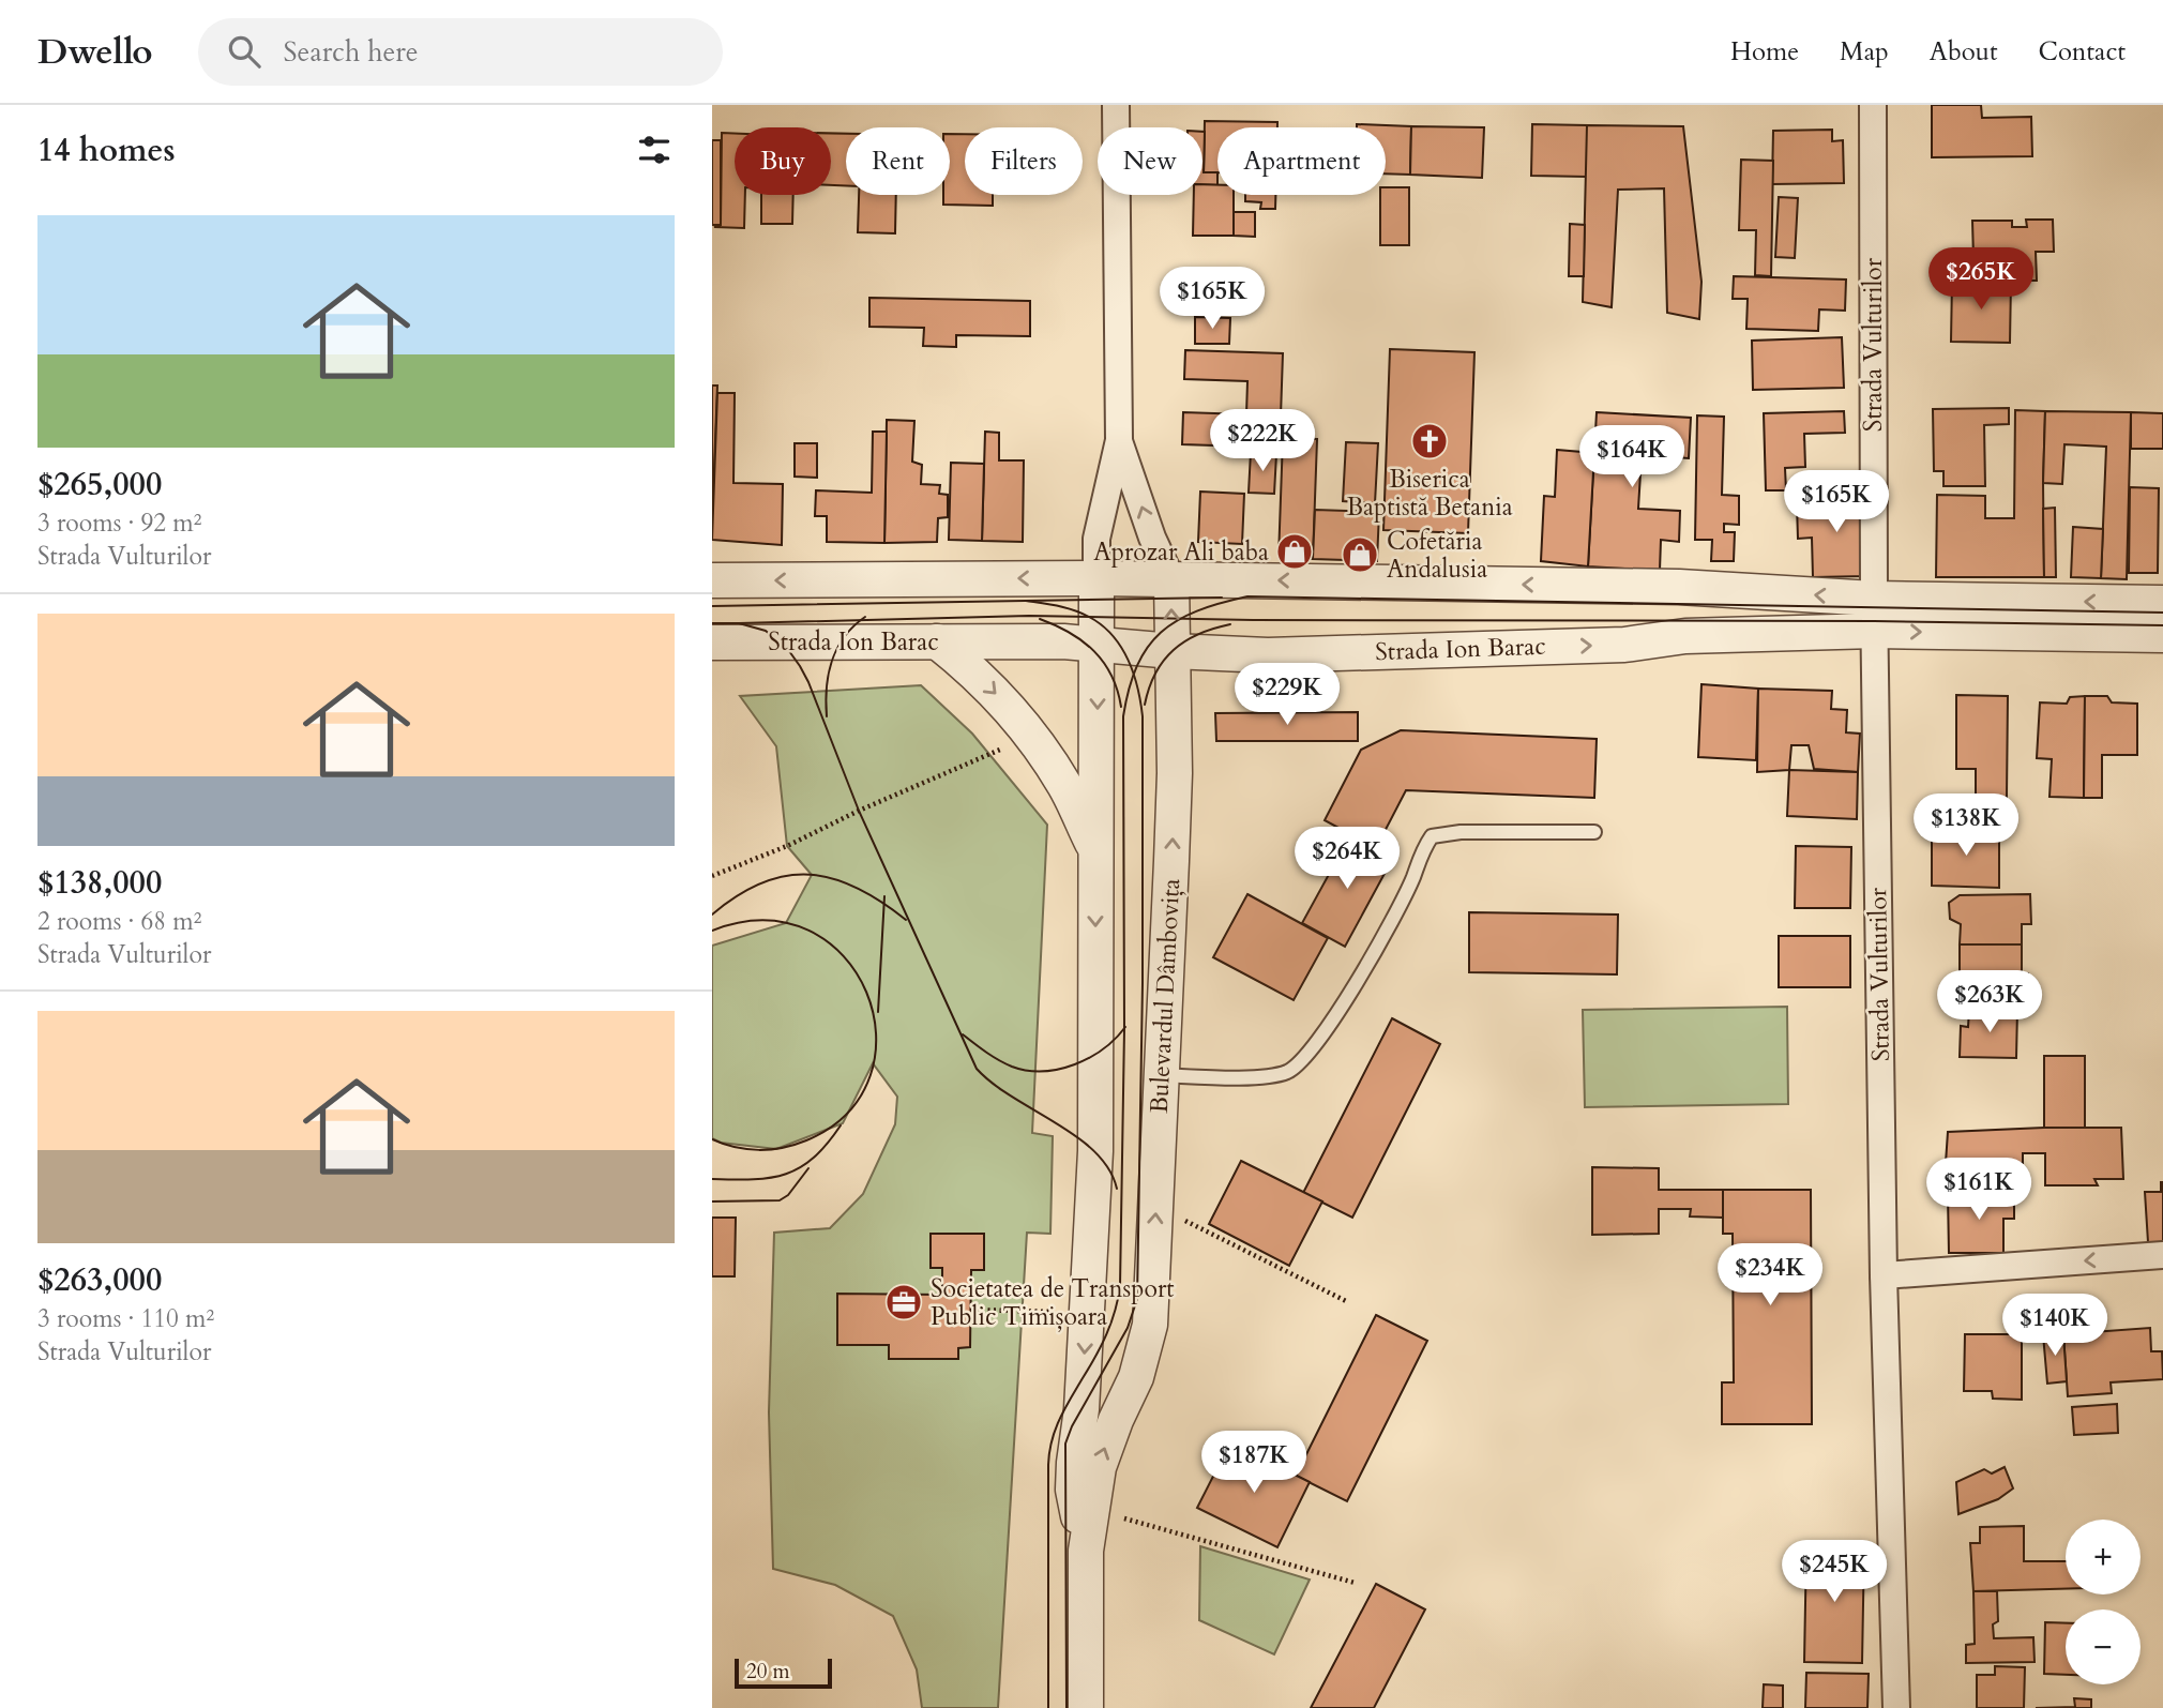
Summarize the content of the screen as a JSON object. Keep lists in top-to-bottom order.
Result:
{
  "streets": {
    "street": ["Strada Vulturilor", "Strada Ion Barac", "Bulevardul Dâmbovița"]
  },
  "crossings": [
    ["Strada Vulturilor", "Strada Ion Barac"],
    ["Strada Ion Barac", "Bulevardul Dâmbovița"]
  ],
  "places": {
    "church": ["Biserica Baptistă Betania"],
    "shop": ["Aprozar Ali baba", "Cofetăria Andalusia"],
    "office": ["Societatea de Transport Public Timișoara"]
  },
  "scale_bar": "20 m",
  "page": {
    "header": "Dwello",
    "search": "Search here",
    "nav": [
      "Home",
      "Map",
      "About",
      "Contact"
    ],
    "heading": "14 homes",
    "chip": [
      "Buy",
      "Rent",
      "Filters",
      "New",
      "Apartment"
    ],
    "list": [
      {
        "name": "$265,000",
        "note": "3 rooms · 92 m² · Strada Vulturilor"
      },
      {
        "name": "$138,000",
        "note": "2 rooms · 68 m² · Strada Vulturilor"
      },
      {
        "name": "$263,000",
        "note": "3 rooms · 110 m² · Strada Vulturilor"
      }
    ],
    "price": [
      "$265K",
      "$165K",
      "$222K",
      "$164K",
      "$165K",
      "$229K",
      "$138K",
      "$264K",
      "$263K",
      "$161K",
      "$234K",
      "$140K",
      "$187K",
      "$245K"
    ],
    "map_buttons": ["+", "−"],
    "scale": "20 m"
  }
}
